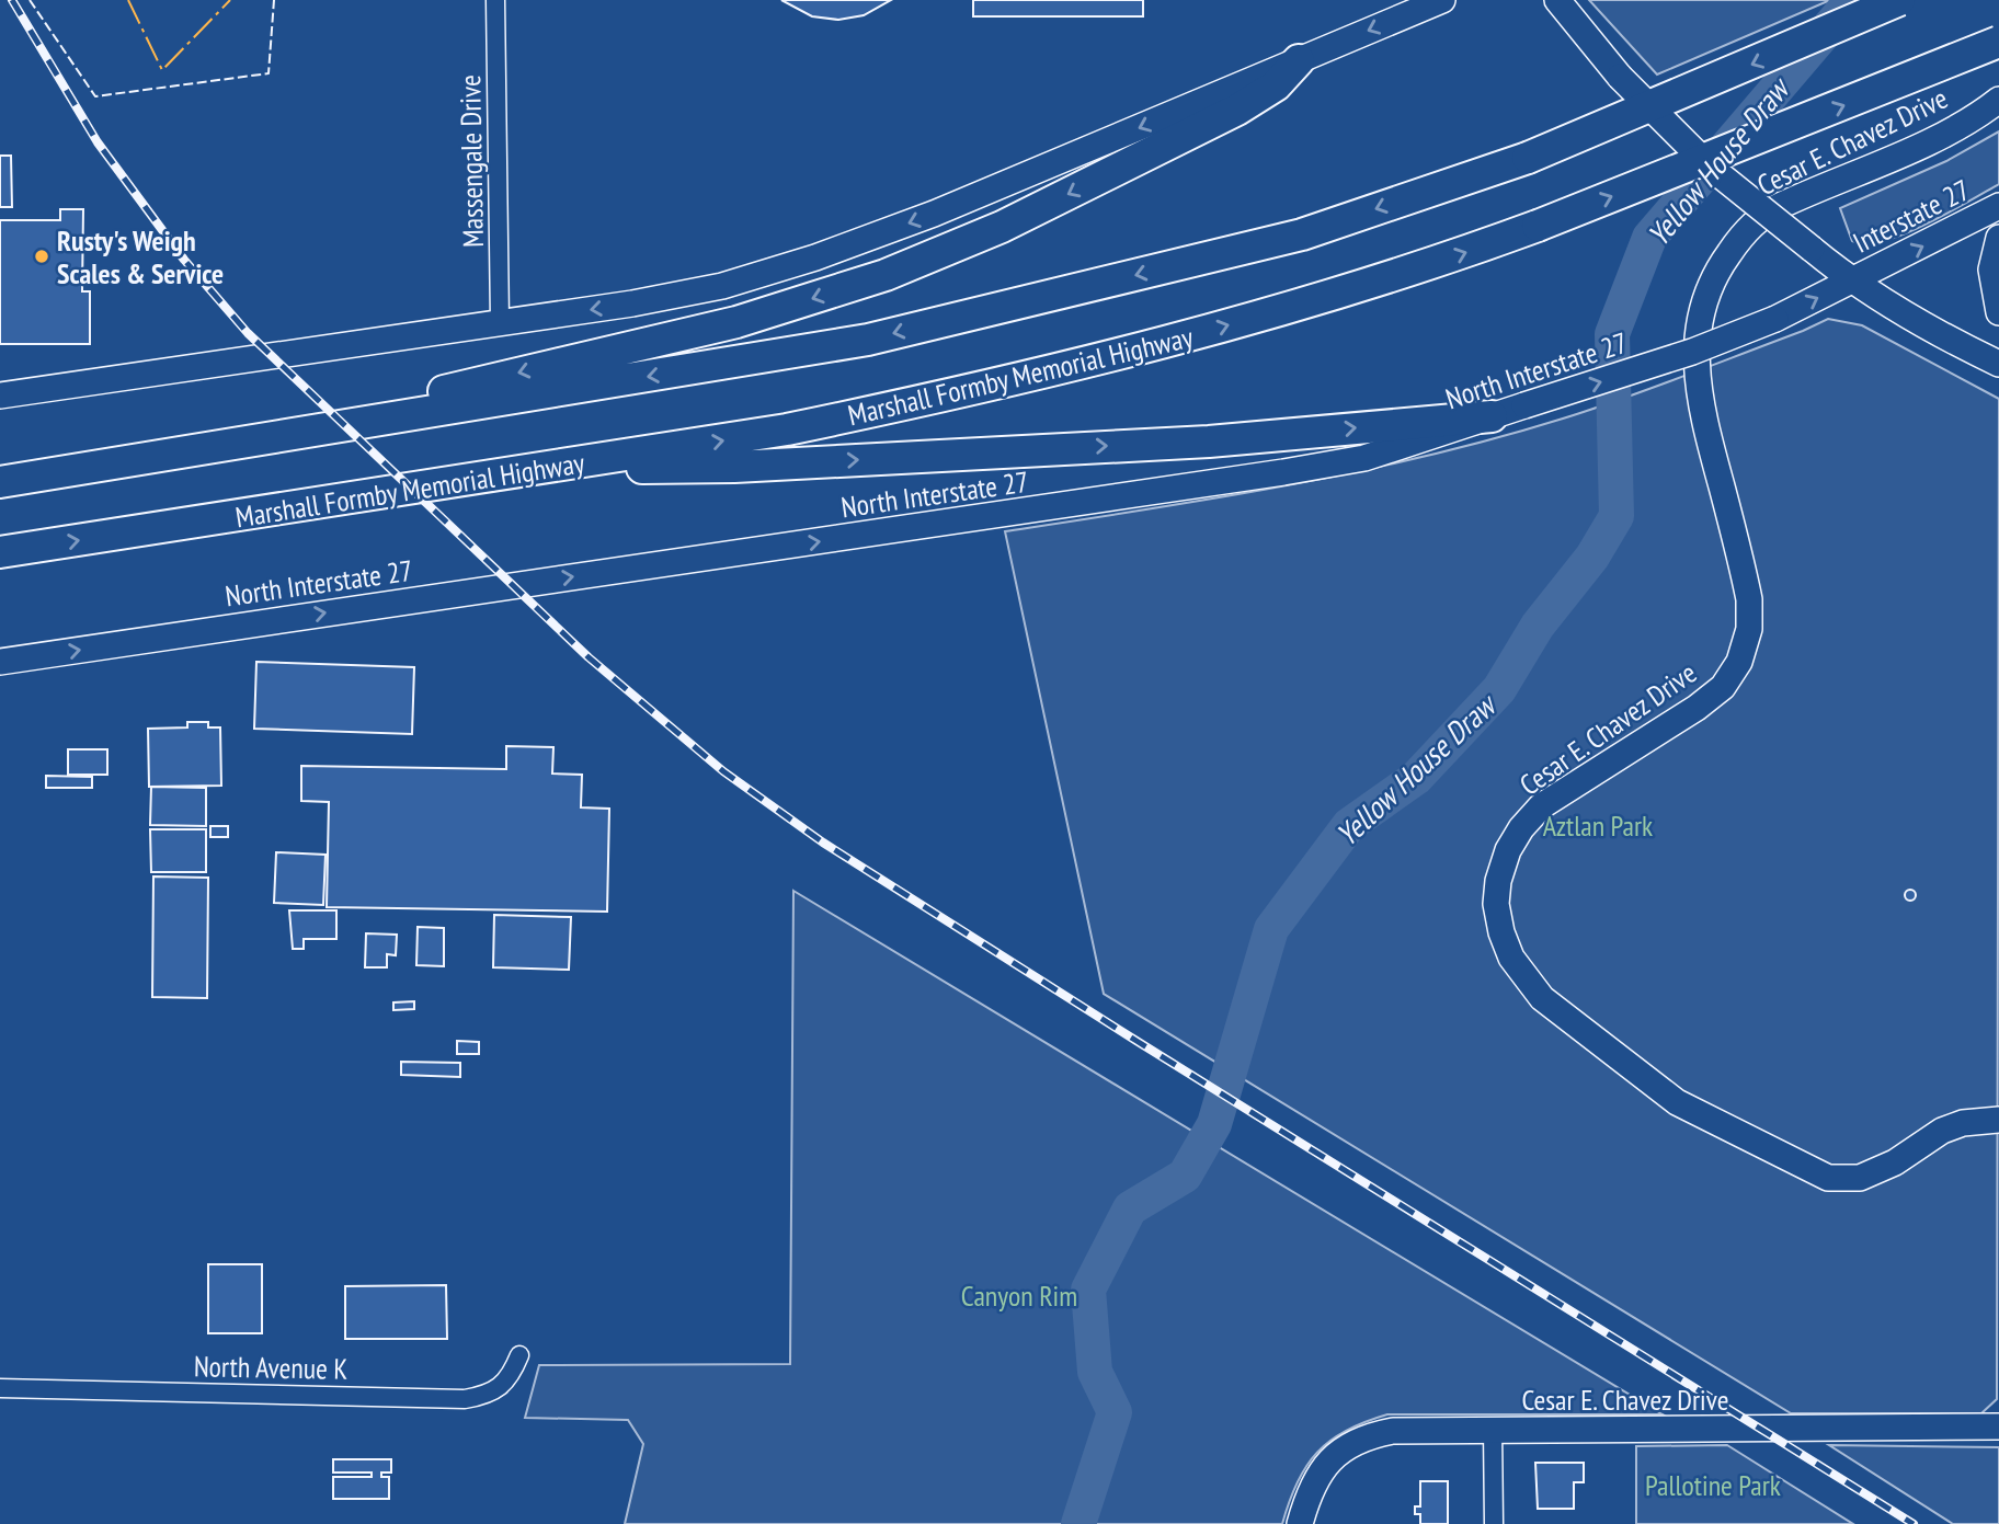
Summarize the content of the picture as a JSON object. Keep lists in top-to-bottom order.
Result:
{
  "streets": {
    "highway": ["Marshall Formby Memorial Highway"],
    "main road": ["Cesar E. Chavez Drive", "Interstate 27", "North Interstate 27"],
    "street": ["Massengale Drive", "North Avenue K"]
  },
  "crossings": [
    ["Interstate 27", "North Interstate 27"]
  ],
  "one_way": ["Interstate 27", "North Interstate 27"],
  "water": ["Yellow House Draw"],
  "parks": ["Aztlan Park", "Canyon Rim", "Pallotine Park"],
  "places": ["Rusty's Weigh Scales & Service"]
}
